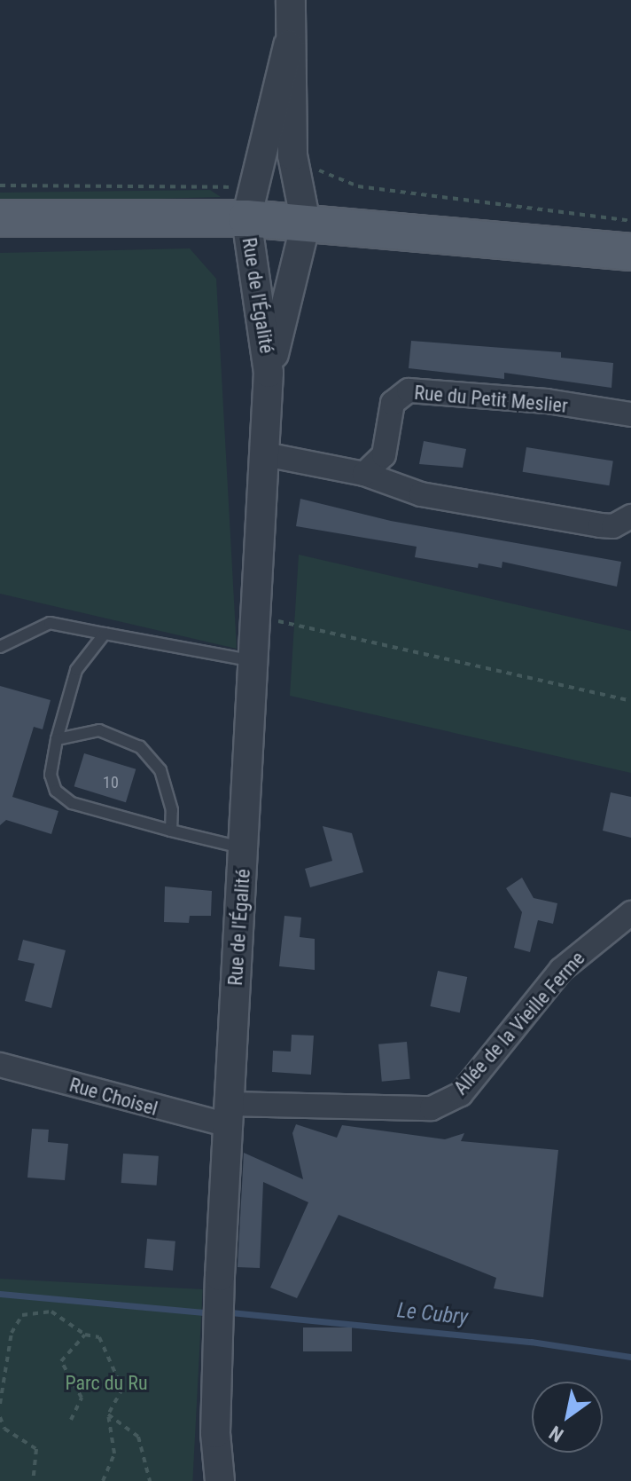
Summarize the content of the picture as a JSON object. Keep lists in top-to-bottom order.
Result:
{
  "streets": {
    "street": [
      "Rue de l'Égalité",
      "Rue du Petit Meslier",
      "Allée de la Vieille Ferme",
      "Rue Choisel"
    ]
  },
  "crossings": [
    ["Rue de l'Égalité", "Allée de la Vieille Ferme"],
    ["Rue de l'Égalité", "Rue Choisel"],
    ["Allée de la Vieille Ferme", "Rue Choisel"]
  ],
  "water": ["Le Cubry"],
  "parks": ["Parc du Ru"],
  "house_numbers": ["10"],
  "north": "bottom left"
}
